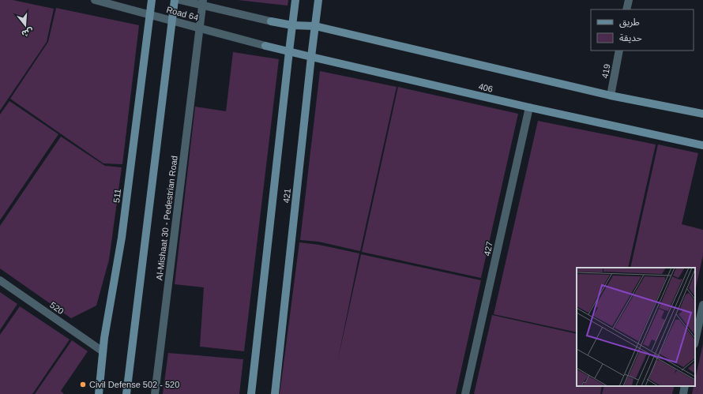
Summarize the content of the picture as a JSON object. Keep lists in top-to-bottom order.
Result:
{
  "streets": {
    "street": [
      "Road 64",
      "419",
      "406",
      "511",
      "421",
      "Al-Mishaat 30 - Pedestrian Road",
      "427",
      "520"
    ]
  },
  "crossings": [
    ["Road 64", "406"],
    ["406", "421"],
    ["406", "427"],
    ["511", "520"]
  ],
  "places": ["Civil Defense 502 - 520"],
  "legend": ["طريق", "حديقة"],
  "north": "bottom"
}
